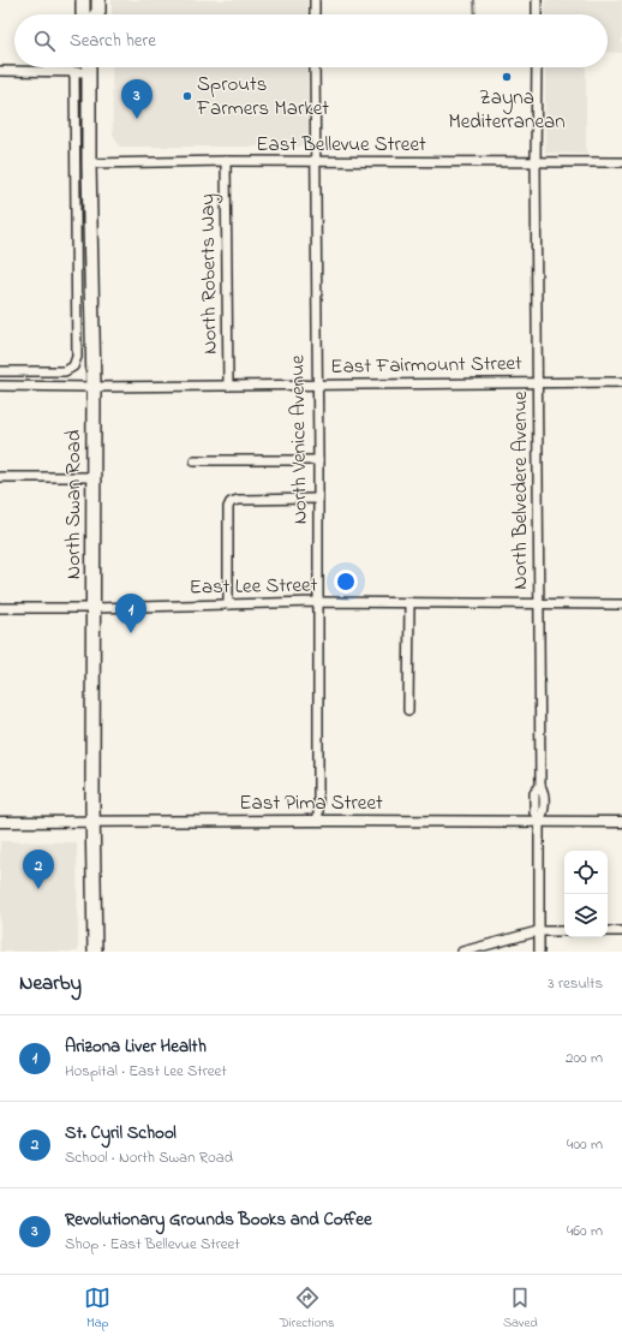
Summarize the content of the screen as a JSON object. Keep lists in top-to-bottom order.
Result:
{
  "streets": {
    "main road": ["North Swan Road"],
    "street": [
      "East Bellevue Street",
      "North Roberts Way",
      "East Fairmount Street",
      "North Venice Avenue",
      "North Belvedere Avenue",
      "East Lee Street",
      "East Pima Street"
    ]
  },
  "crossings": [
    ["East Bellevue Street", "North Roberts Way"],
    ["East Bellevue Street", "North Venice Avenue"],
    ["East Bellevue Street", "North Belvedere Avenue"],
    ["East Bellevue Street", "North Swan Road"],
    ["North Roberts Way", "East Fairmount Street"],
    ["East Fairmount Street", "North Venice Avenue"],
    ["East Fairmount Street", "North Belvedere Avenue"],
    ["East Fairmount Street", "North Swan Road"],
    ["North Venice Avenue", "East Lee Street"],
    ["North Venice Avenue", "East Pima Street"],
    ["North Belvedere Avenue", "East Lee Street"],
    ["North Belvedere Avenue", "East Pima Street"],
    ["North Swan Road", "East Lee Street"],
    ["North Swan Road", "East Pima Street"]
  ],
  "places": ["Zayna Mediterranean", "Sprouts Farmers Market"],
  "page": {
    "search": "Search here",
    "pins": ["3", "1", "2"],
    "heading": ["Nearby", "3 results"],
    "list": [
      {
        "mark": "1",
        "name": "Arizona Liver Health",
        "note": "Hospital · East Lee Street",
        "value": "200 m"
      },
      {
        "mark": "2",
        "name": "St. Cyril School",
        "note": "School · North Swan Road",
        "value": "400 m"
      },
      {
        "mark": "3",
        "name": "Revolutionary Grounds Books and Coffee",
        "note": "Shop · East Bellevue Street",
        "value": "460 m"
      }
    ],
    "nav": ["Map", "Directions", "Saved"]
  }
}
